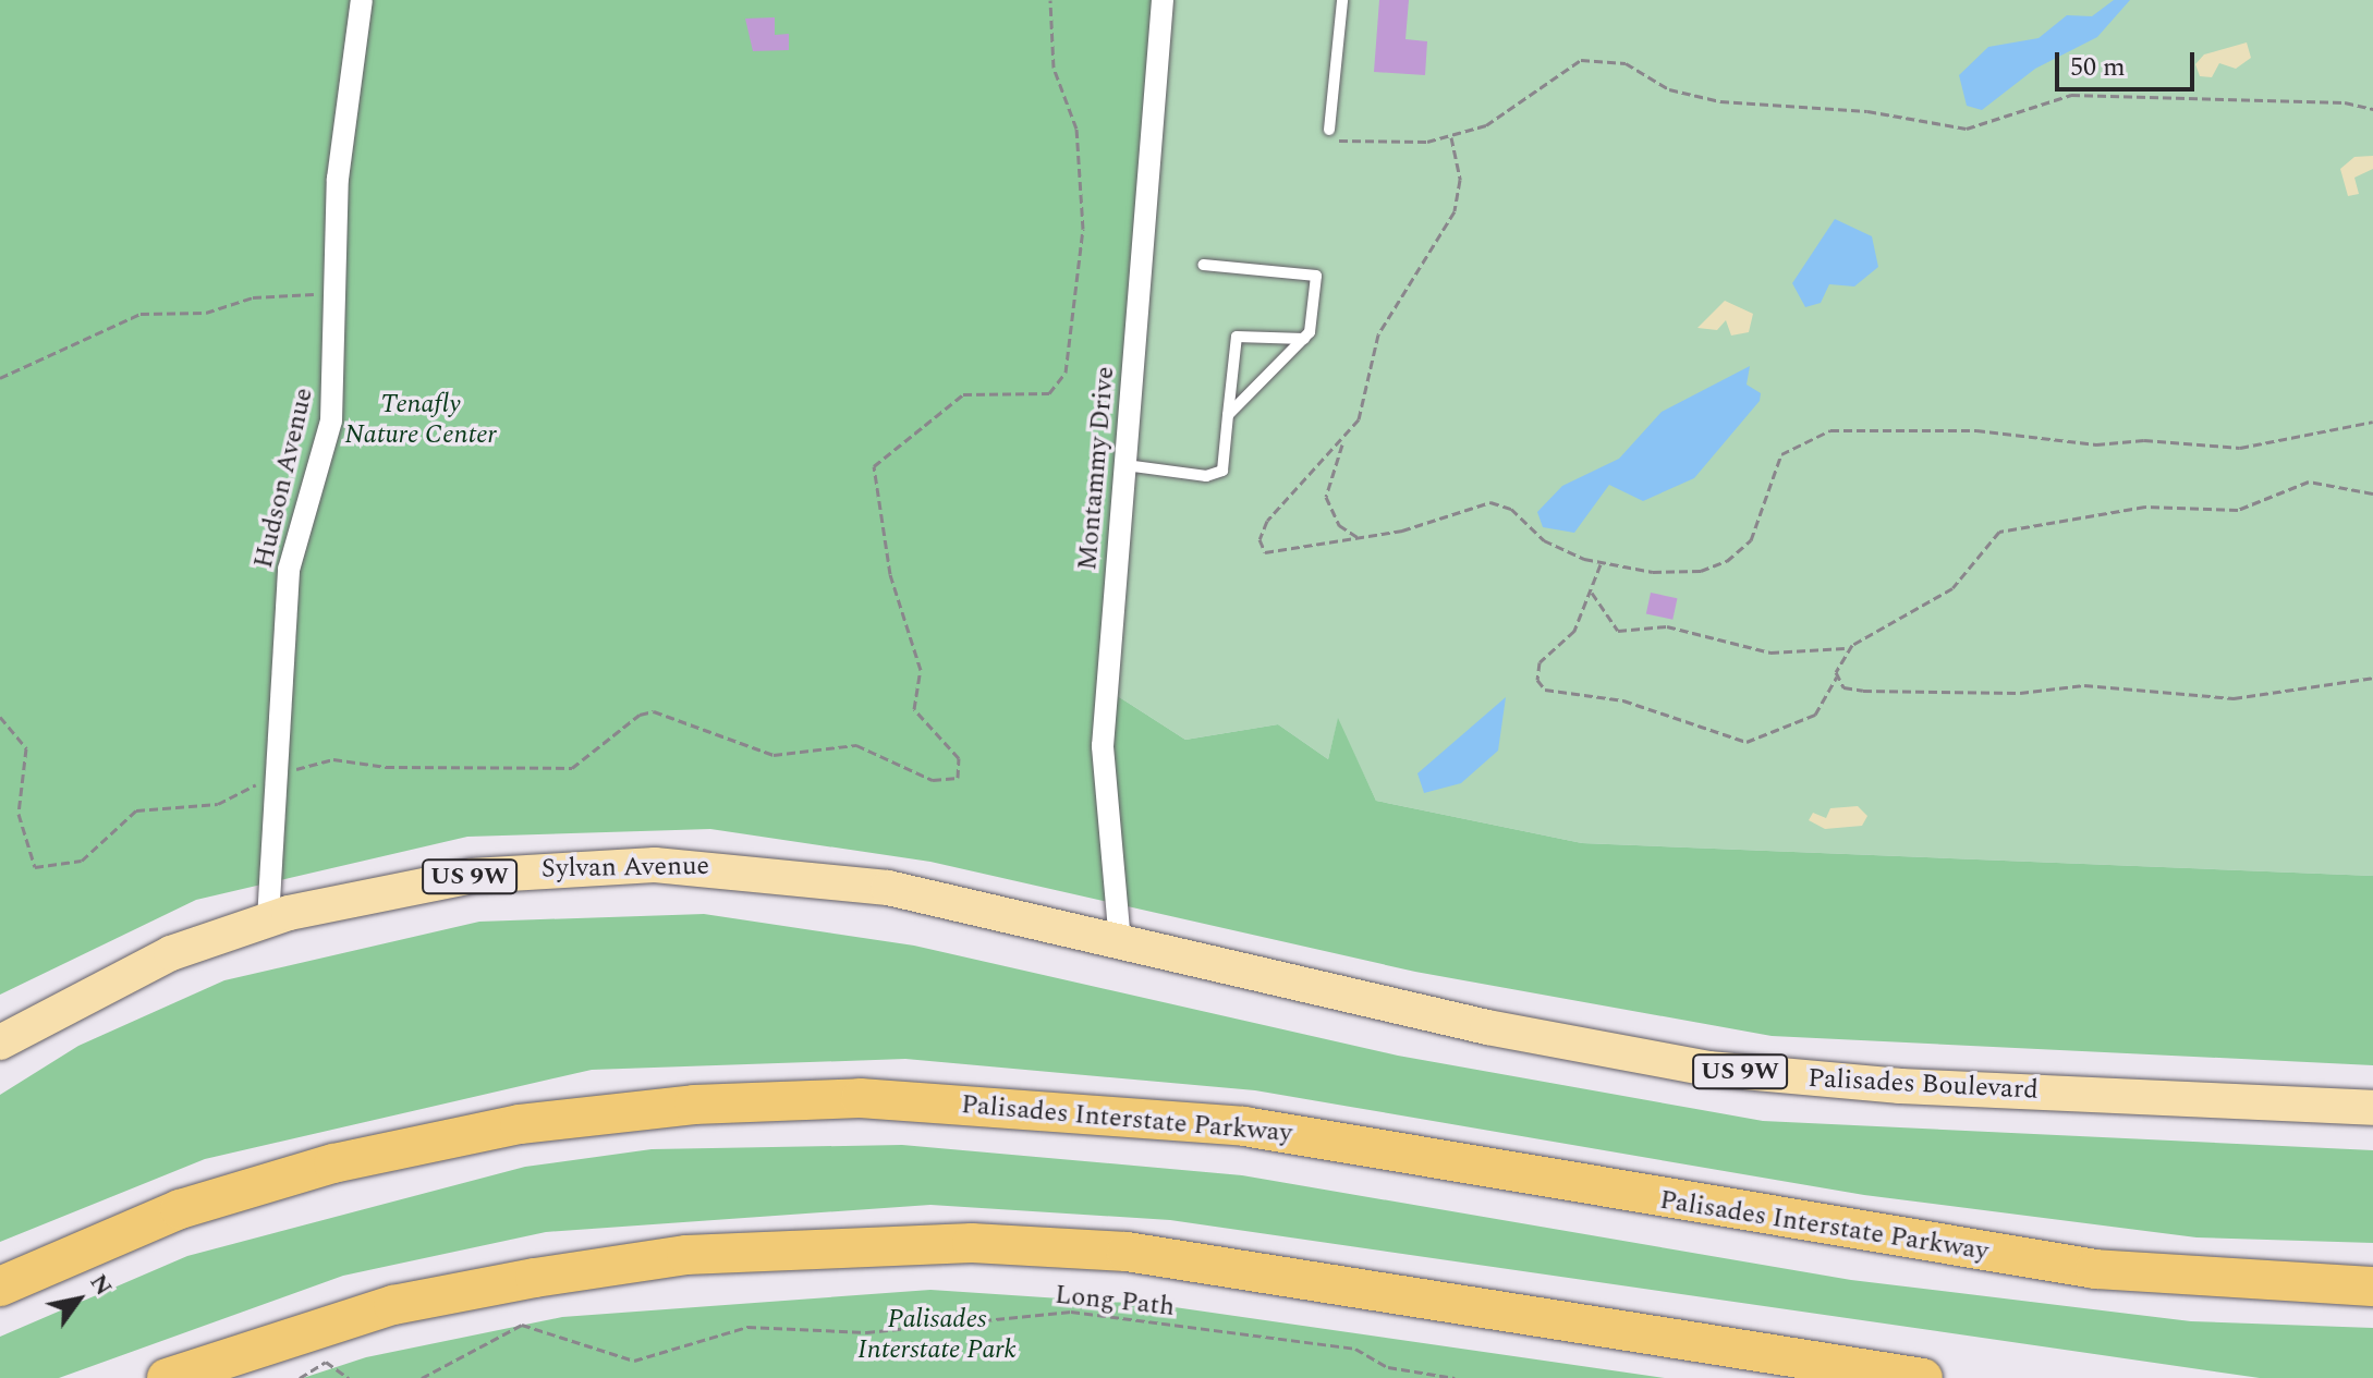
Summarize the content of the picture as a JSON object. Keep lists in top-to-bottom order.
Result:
{
  "streets": {
    "highway": ["Palisades Interstate Parkway"],
    "main road": ["Sylvan Avenue", "US 9W", "Palisades Boulevard"],
    "street": ["Montammy Drive", "Hudson Avenue"],
    "path": ["Long Path"]
  },
  "crossings": [
    ["Montammy Drive", "Sylvan Avenue"],
    ["Montammy Drive", "Palisades Boulevard"],
    ["Hudson Avenue", "Sylvan Avenue"],
    ["Sylvan Avenue", "Palisades Boulevard"]
  ],
  "parks": ["Tenafly Nature Center", "Palisades Interstate Park"],
  "scale_bar": "50 m",
  "north": "top right"
}
